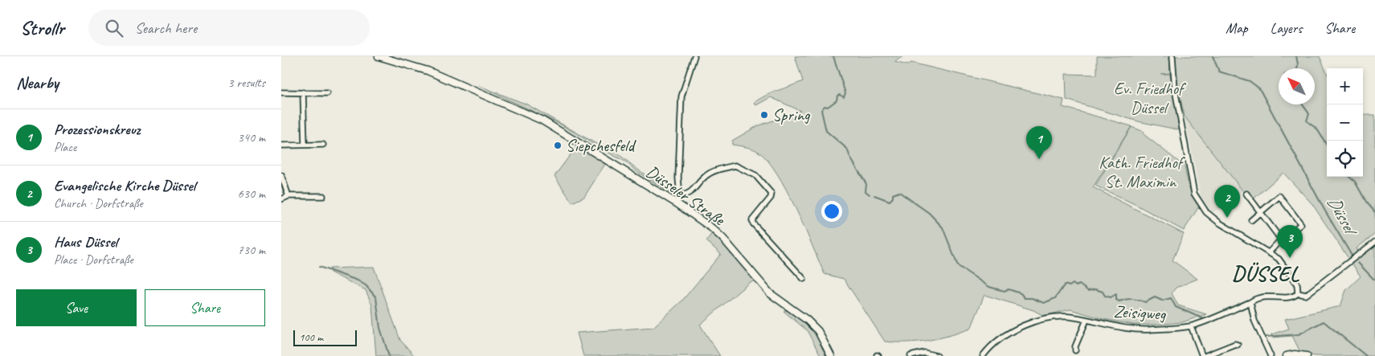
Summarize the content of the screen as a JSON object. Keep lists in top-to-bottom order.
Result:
{
  "streets": {
    "main road": ["Düsseler Straße"],
    "street": ["Zeisigweg"]
  },
  "districts": ["DÜSSEL"],
  "water": ["Düssel"],
  "parks": ["Ev. Friedhof Düssel", "Kath. Friedhof St. Maximin"],
  "places": ["Spring", "Siepchesfeld"],
  "scale_bar": "100 m",
  "north": "top left",
  "page": {
    "header": "Strollr",
    "search": "Search here",
    "nav": ["Map", "Layers", "Share"],
    "heading": ["Nearby", "3 results"],
    "map_buttons": ["+", "−"],
    "list": [
      {
        "mark": "1",
        "name": "Prozessionskreuz",
        "note": "Place",
        "value": "340 m"
      },
      {
        "mark": "2",
        "name": "Evangelische Kirche Düssel",
        "note": "Church · Dorfstraße",
        "value": "630 m"
      },
      {
        "mark": "3",
        "name": "Haus Düssel",
        "note": "Place · Dorfstraße",
        "value": "730 m"
      }
    ],
    "pins": ["1", "2", "3"],
    "buttons": ["Save", "Share"],
    "scale": "100 m"
  }
}
